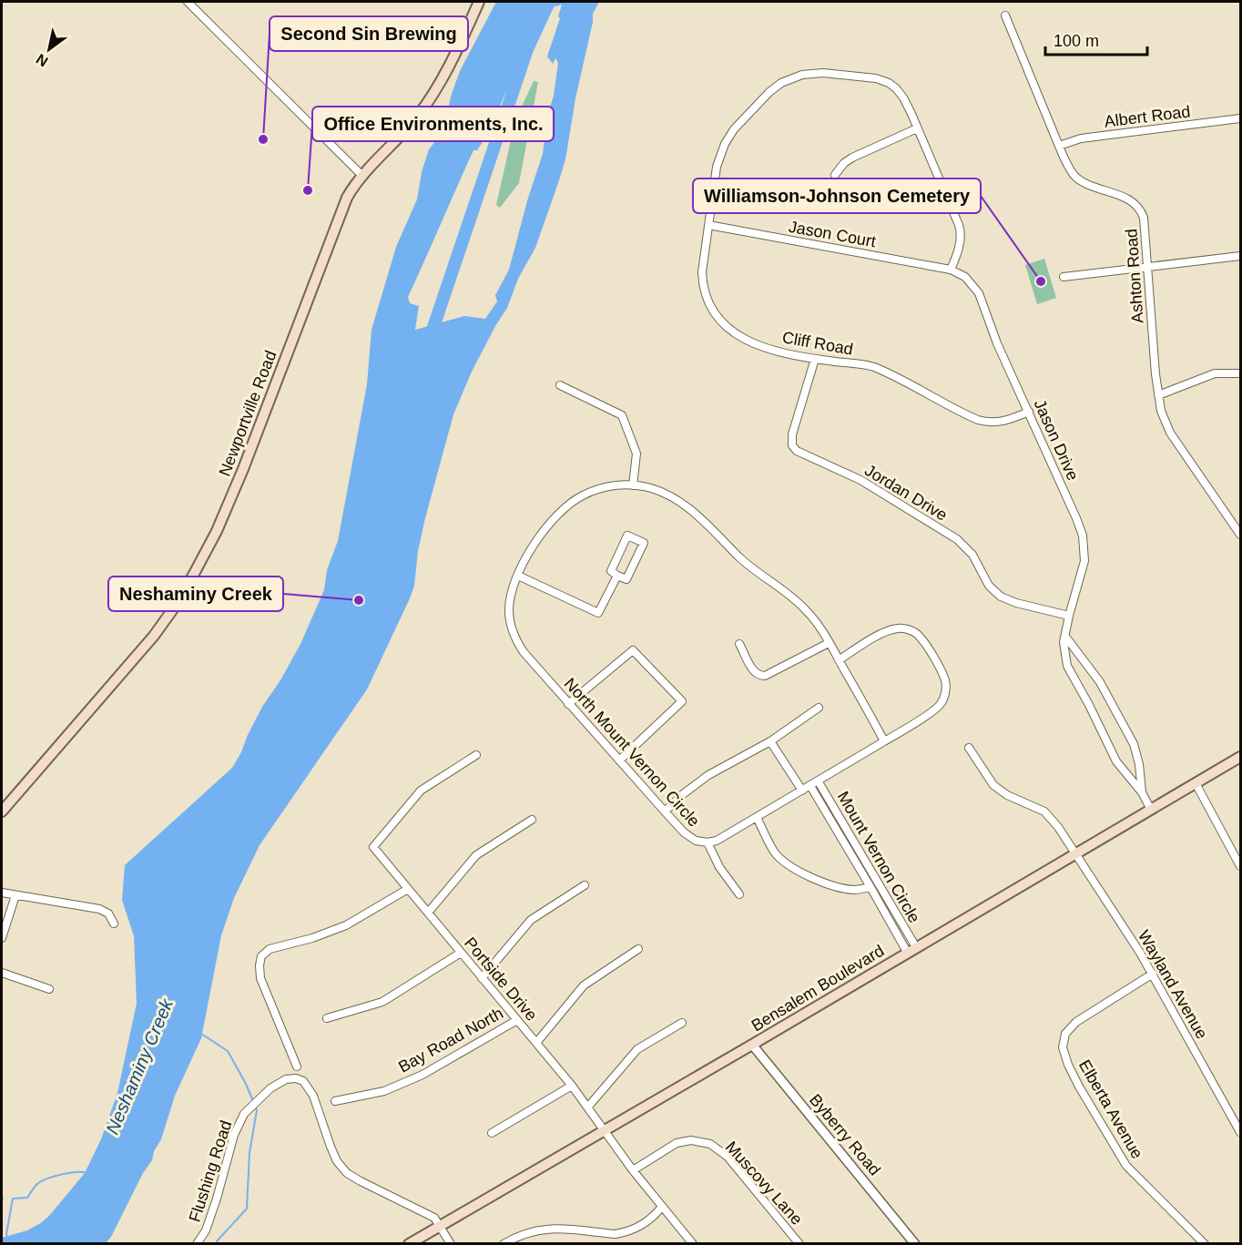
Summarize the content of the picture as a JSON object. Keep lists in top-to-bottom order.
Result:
{
  "streets": {
    "main road": ["Newportville Road", "Bensalem Boulevard"],
    "street": [
      "Albert Road",
      "Jason Court",
      "Ashton Road",
      "Cliff Road",
      "Jason Drive",
      "Jordan Drive",
      "North Mount Vernon Circle",
      "Mount Vernon Circle",
      "Portside Drive",
      "Wayland Avenue",
      "Bay Road North",
      "Elberta Avenue",
      "Byberry Road",
      "Flushing Road",
      "Muscovy Lane"
    ]
  },
  "crossings": [
    ["Albert Road", "Ashton Road"],
    ["Jason Court", "Cliff Road"],
    ["Jason Court", "Jason Drive"],
    ["Cliff Road", "Jason Drive"],
    ["Cliff Road", "Jordan Drive"],
    ["Jason Drive", "Jordan Drive"],
    ["Jason Drive", "Bensalem Boulevard"],
    ["North Mount Vernon Circle", "Mount Vernon Circle"],
    ["Mount Vernon Circle", "Bensalem Boulevard"],
    ["Portside Drive", "Bensalem Boulevard"],
    ["Portside Drive", "Bay Road North"],
    ["Wayland Avenue", "Bensalem Boulevard"],
    ["Wayland Avenue", "Elberta Avenue"],
    ["Bensalem Boulevard", "Byberry Road"],
    ["Bensalem Boulevard", "Flushing Road"]
  ],
  "water": ["Neshaminy Creek"],
  "places": [
    "Second Sin Brewing",
    "Office Environments, Inc.",
    "Williamson-Johnson Cemetery",
    "Neshaminy Creek"
  ],
  "scale_bar": "100 m",
  "north": "bottom left"
}
